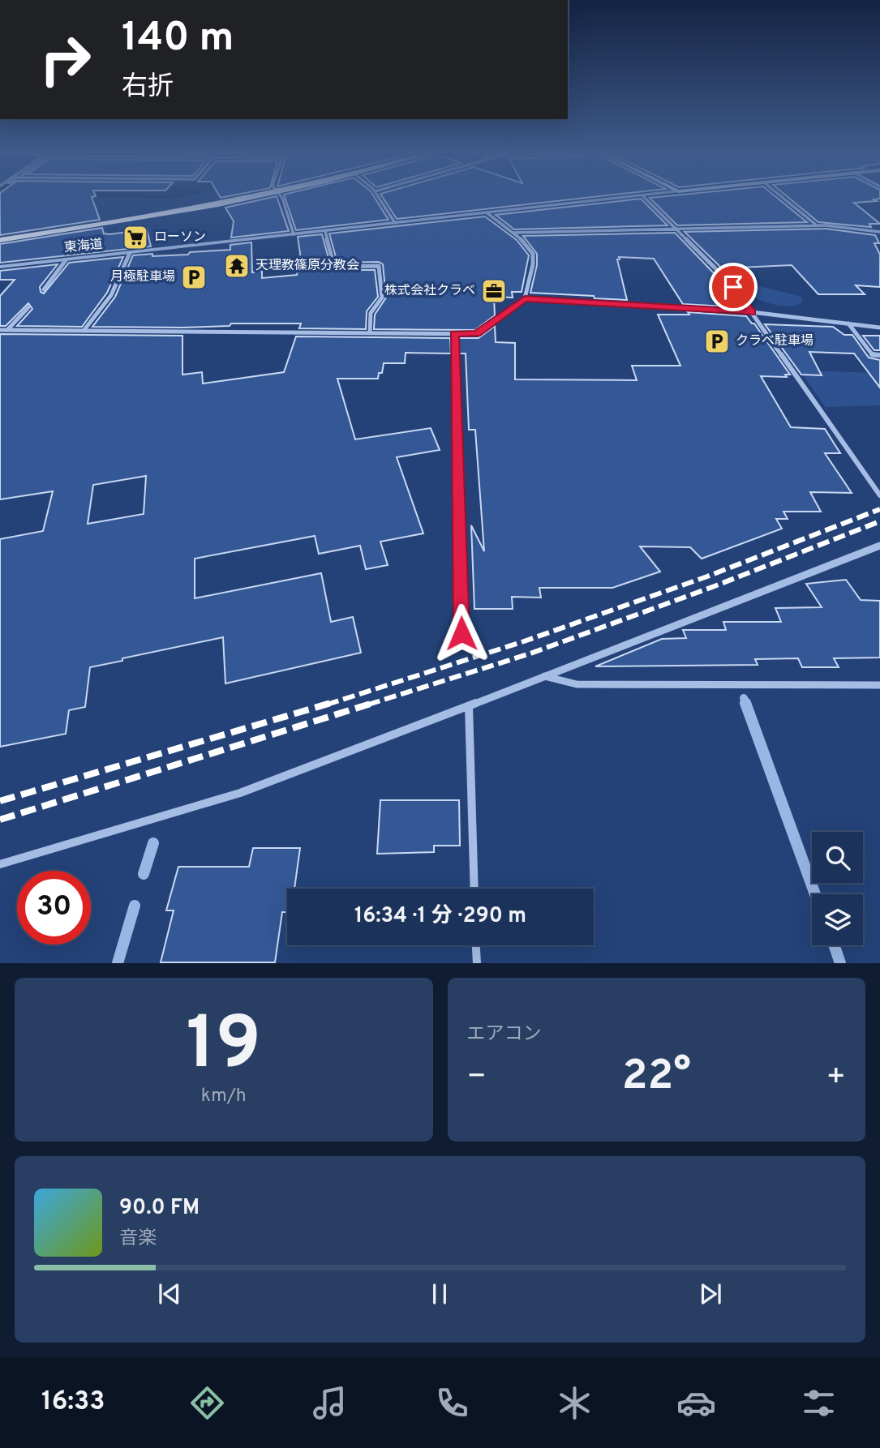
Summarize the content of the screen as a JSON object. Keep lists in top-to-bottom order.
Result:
{
  "streets": {
    "street": ["東海道"]
  },
  "places": {
    "supermarket": ["ローソン"],
    "temple": ["天理教篠原分教会"],
    "parking": ["月極駐車場", "クラベ駐車場"],
    "office": ["株式会社クラベ"]
  },
  "page": {
    "turn": ["140 m", "右折"],
    "limit": "30",
    "trip": "16:34 · 1 分 · 290 m",
    "tile": [
      ["19", "km/h"],
      "エアコン"
    ],
    "heat": ["−", "22°", "+"],
    "song": ["90.0 FM", "音楽"],
    "tabs": "16:33"
  }
}
